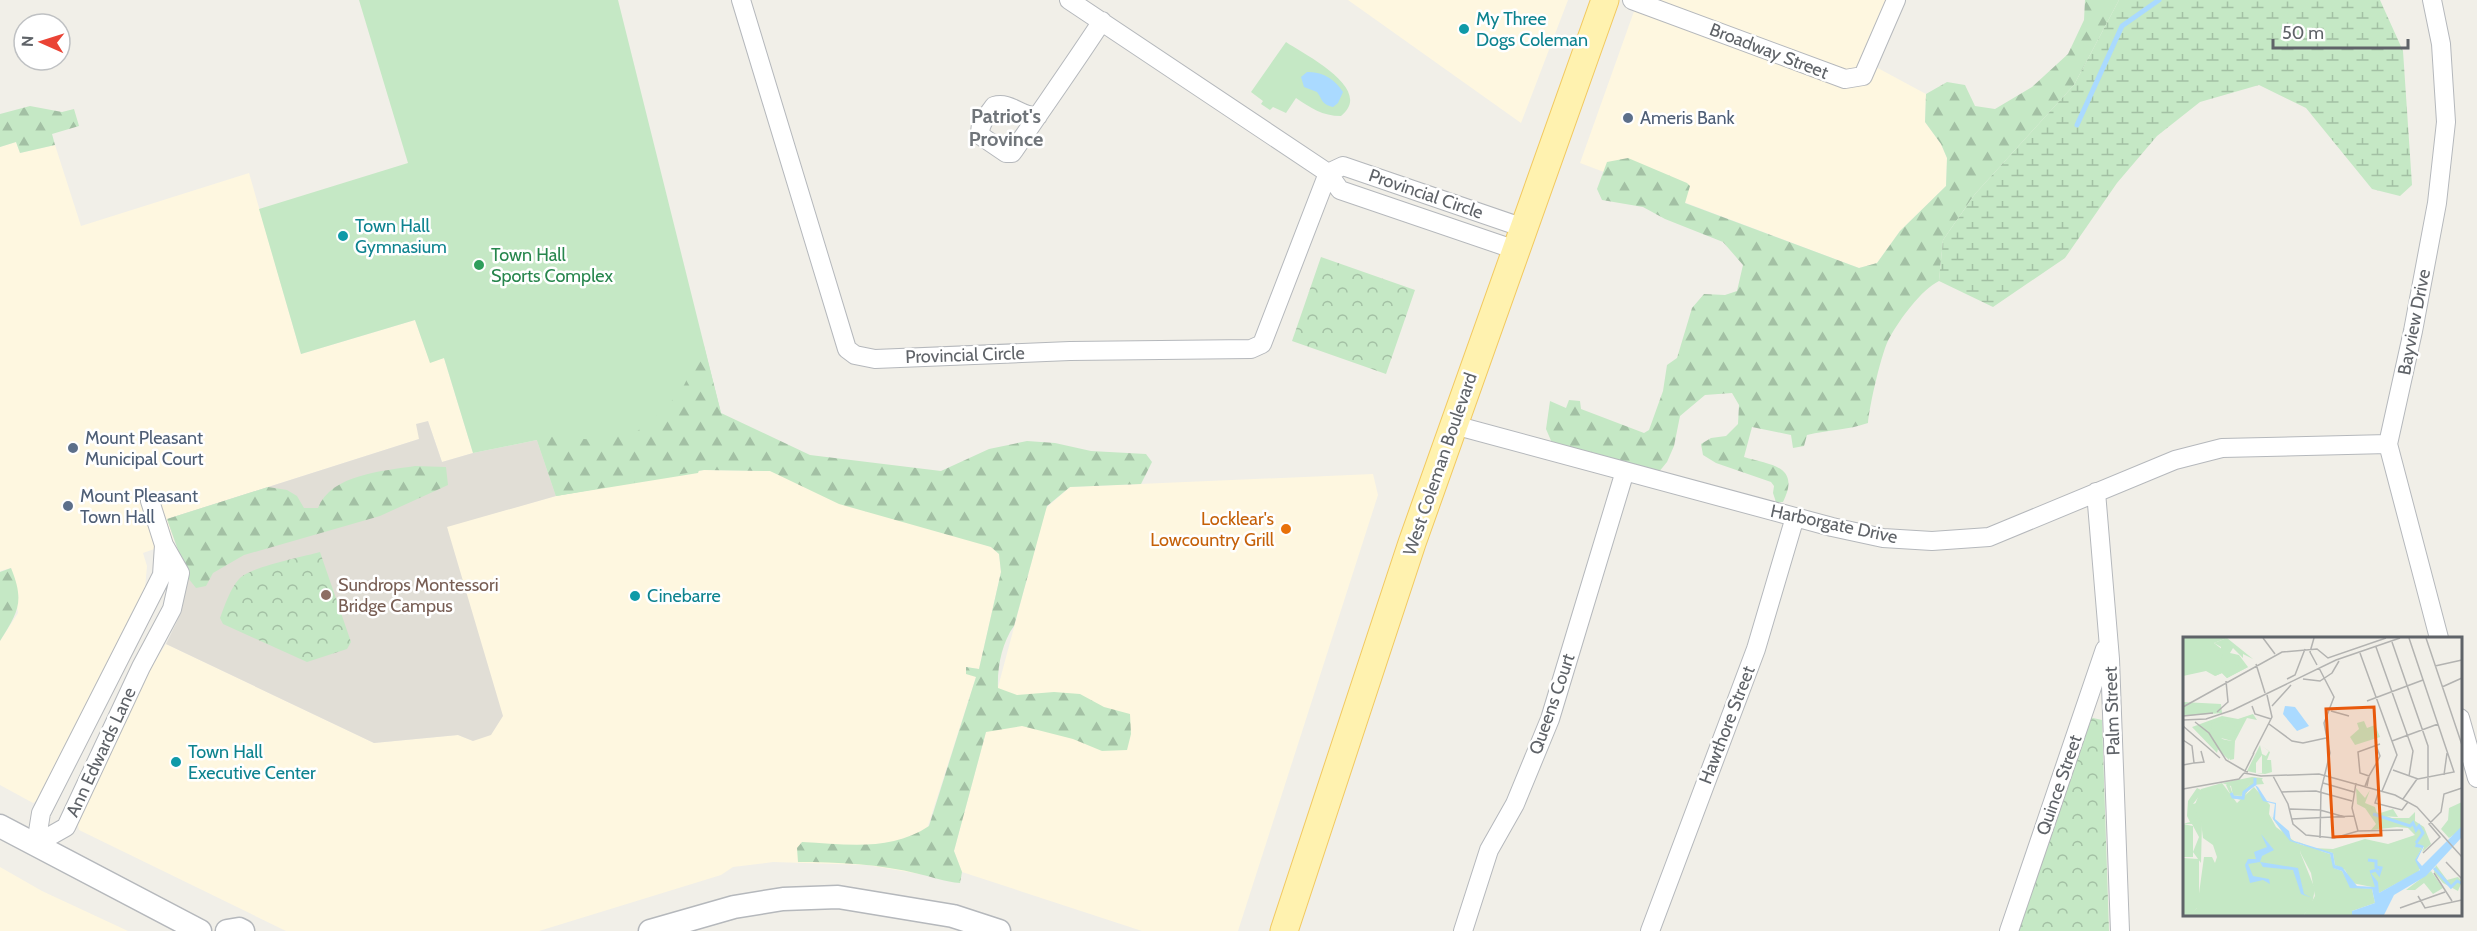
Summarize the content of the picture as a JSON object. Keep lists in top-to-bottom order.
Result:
{
  "streets": {
    "main road": ["West Coleman Boulevard"],
    "street": [
      "Broadway Street",
      "Provincial Circle",
      "Bayview Drive",
      "Harborgate Drive",
      "Queens Court",
      "Palm Street",
      "Hawthore Street",
      "Ann Edwards Lane",
      "Quince Street"
    ]
  },
  "crossings": [
    ["Provincial Circle", "West Coleman Boulevard"],
    ["Bayview Drive", "Harborgate Drive"],
    ["West Coleman Boulevard", "Harborgate Drive"],
    ["Harborgate Drive", "Queens Court"],
    ["Harborgate Drive", "Palm Street"],
    ["Harborgate Drive", "Hawthore Street"],
    ["Palm Street", "Quince Street"]
  ],
  "districts": ["Patriot's Province"],
  "places": [
    "My Three Dogs Coleman",
    "Ameris Bank",
    "Town Hall Gymnasium",
    "Town Hall Sports Complex",
    "Mount Pleasant Municipal Court",
    "Mount Pleasant Town Hall",
    "Locklear's Lowcountry Grill",
    "Sundrops Montessori Bridge Campus",
    "Cinebarre",
    "Town Hall Executive Center"
  ],
  "scale_bar": "50 m",
  "north": "left"
}
